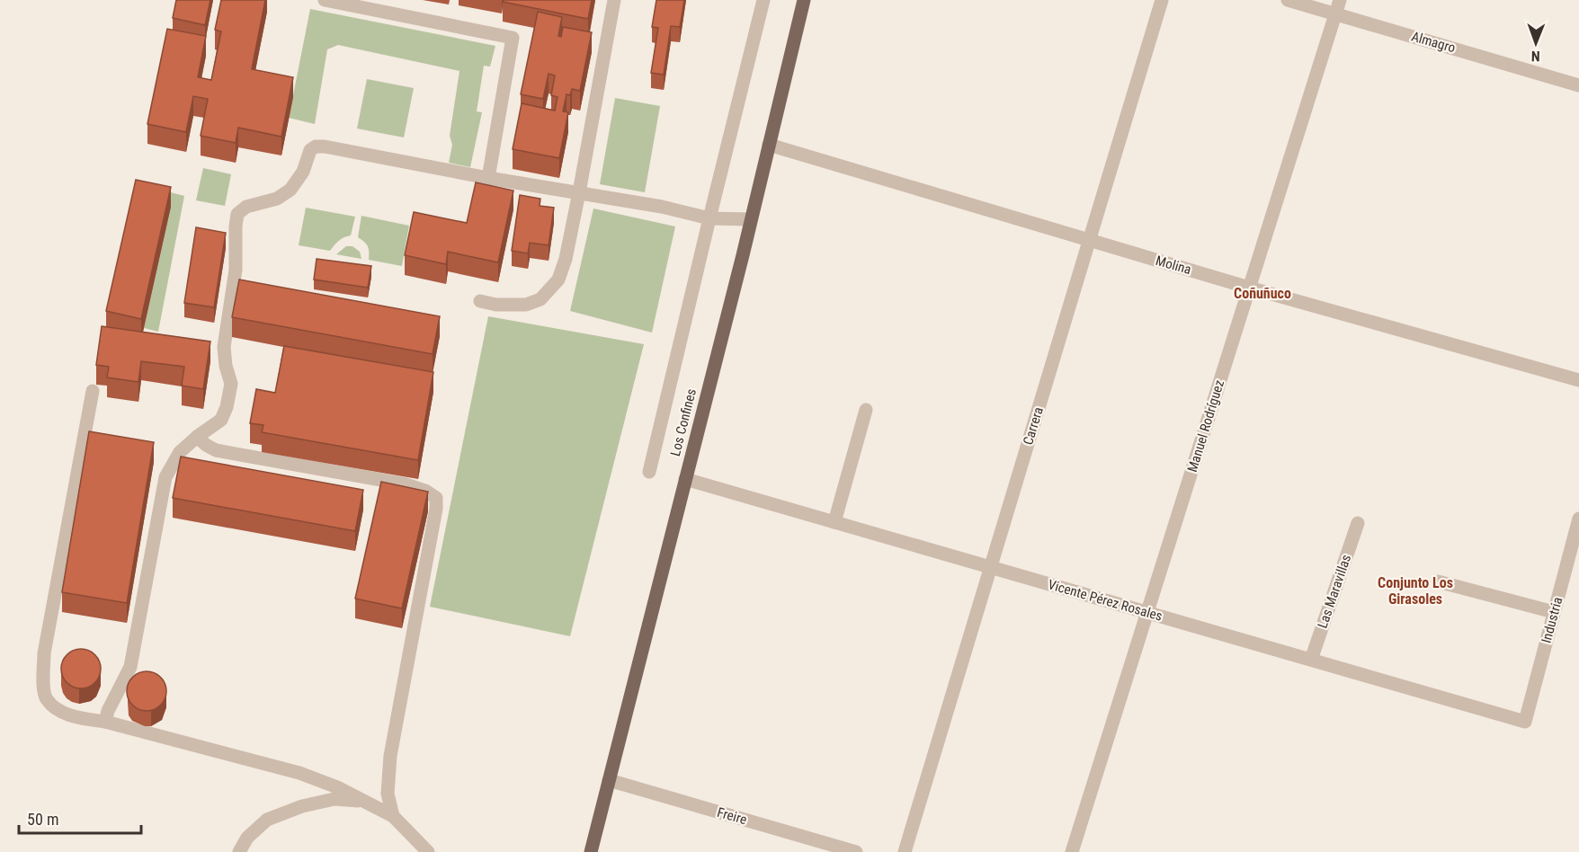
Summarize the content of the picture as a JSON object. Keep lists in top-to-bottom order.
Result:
{
  "streets": {
    "main road": ["Los Confines"],
    "street": [
      "Almagro",
      "Molina",
      "Carrera",
      "Manuel Rodríguez",
      "Las Maravillas",
      "Vicente Pérez Rosales",
      "Industria",
      "Freire"
    ]
  },
  "crossings": [
    ["Almagro", "Manuel Rodríguez"],
    ["Molina", "Los Confines"],
    ["Molina", "Carrera"],
    ["Molina", "Manuel Rodríguez"],
    ["Los Confines", "Vicente Pérez Rosales"],
    ["Los Confines", "Freire"],
    ["Carrera", "Vicente Pérez Rosales"],
    ["Manuel Rodríguez", "Vicente Pérez Rosales"],
    ["Las Maravillas", "Vicente Pérez Rosales"],
    ["Vicente Pérez Rosales", "Industria"]
  ],
  "districts": ["Coñuñuco", "Conjunto Los Girasoles"],
  "scale_bar": "50 m",
  "north": "bottom"
}
